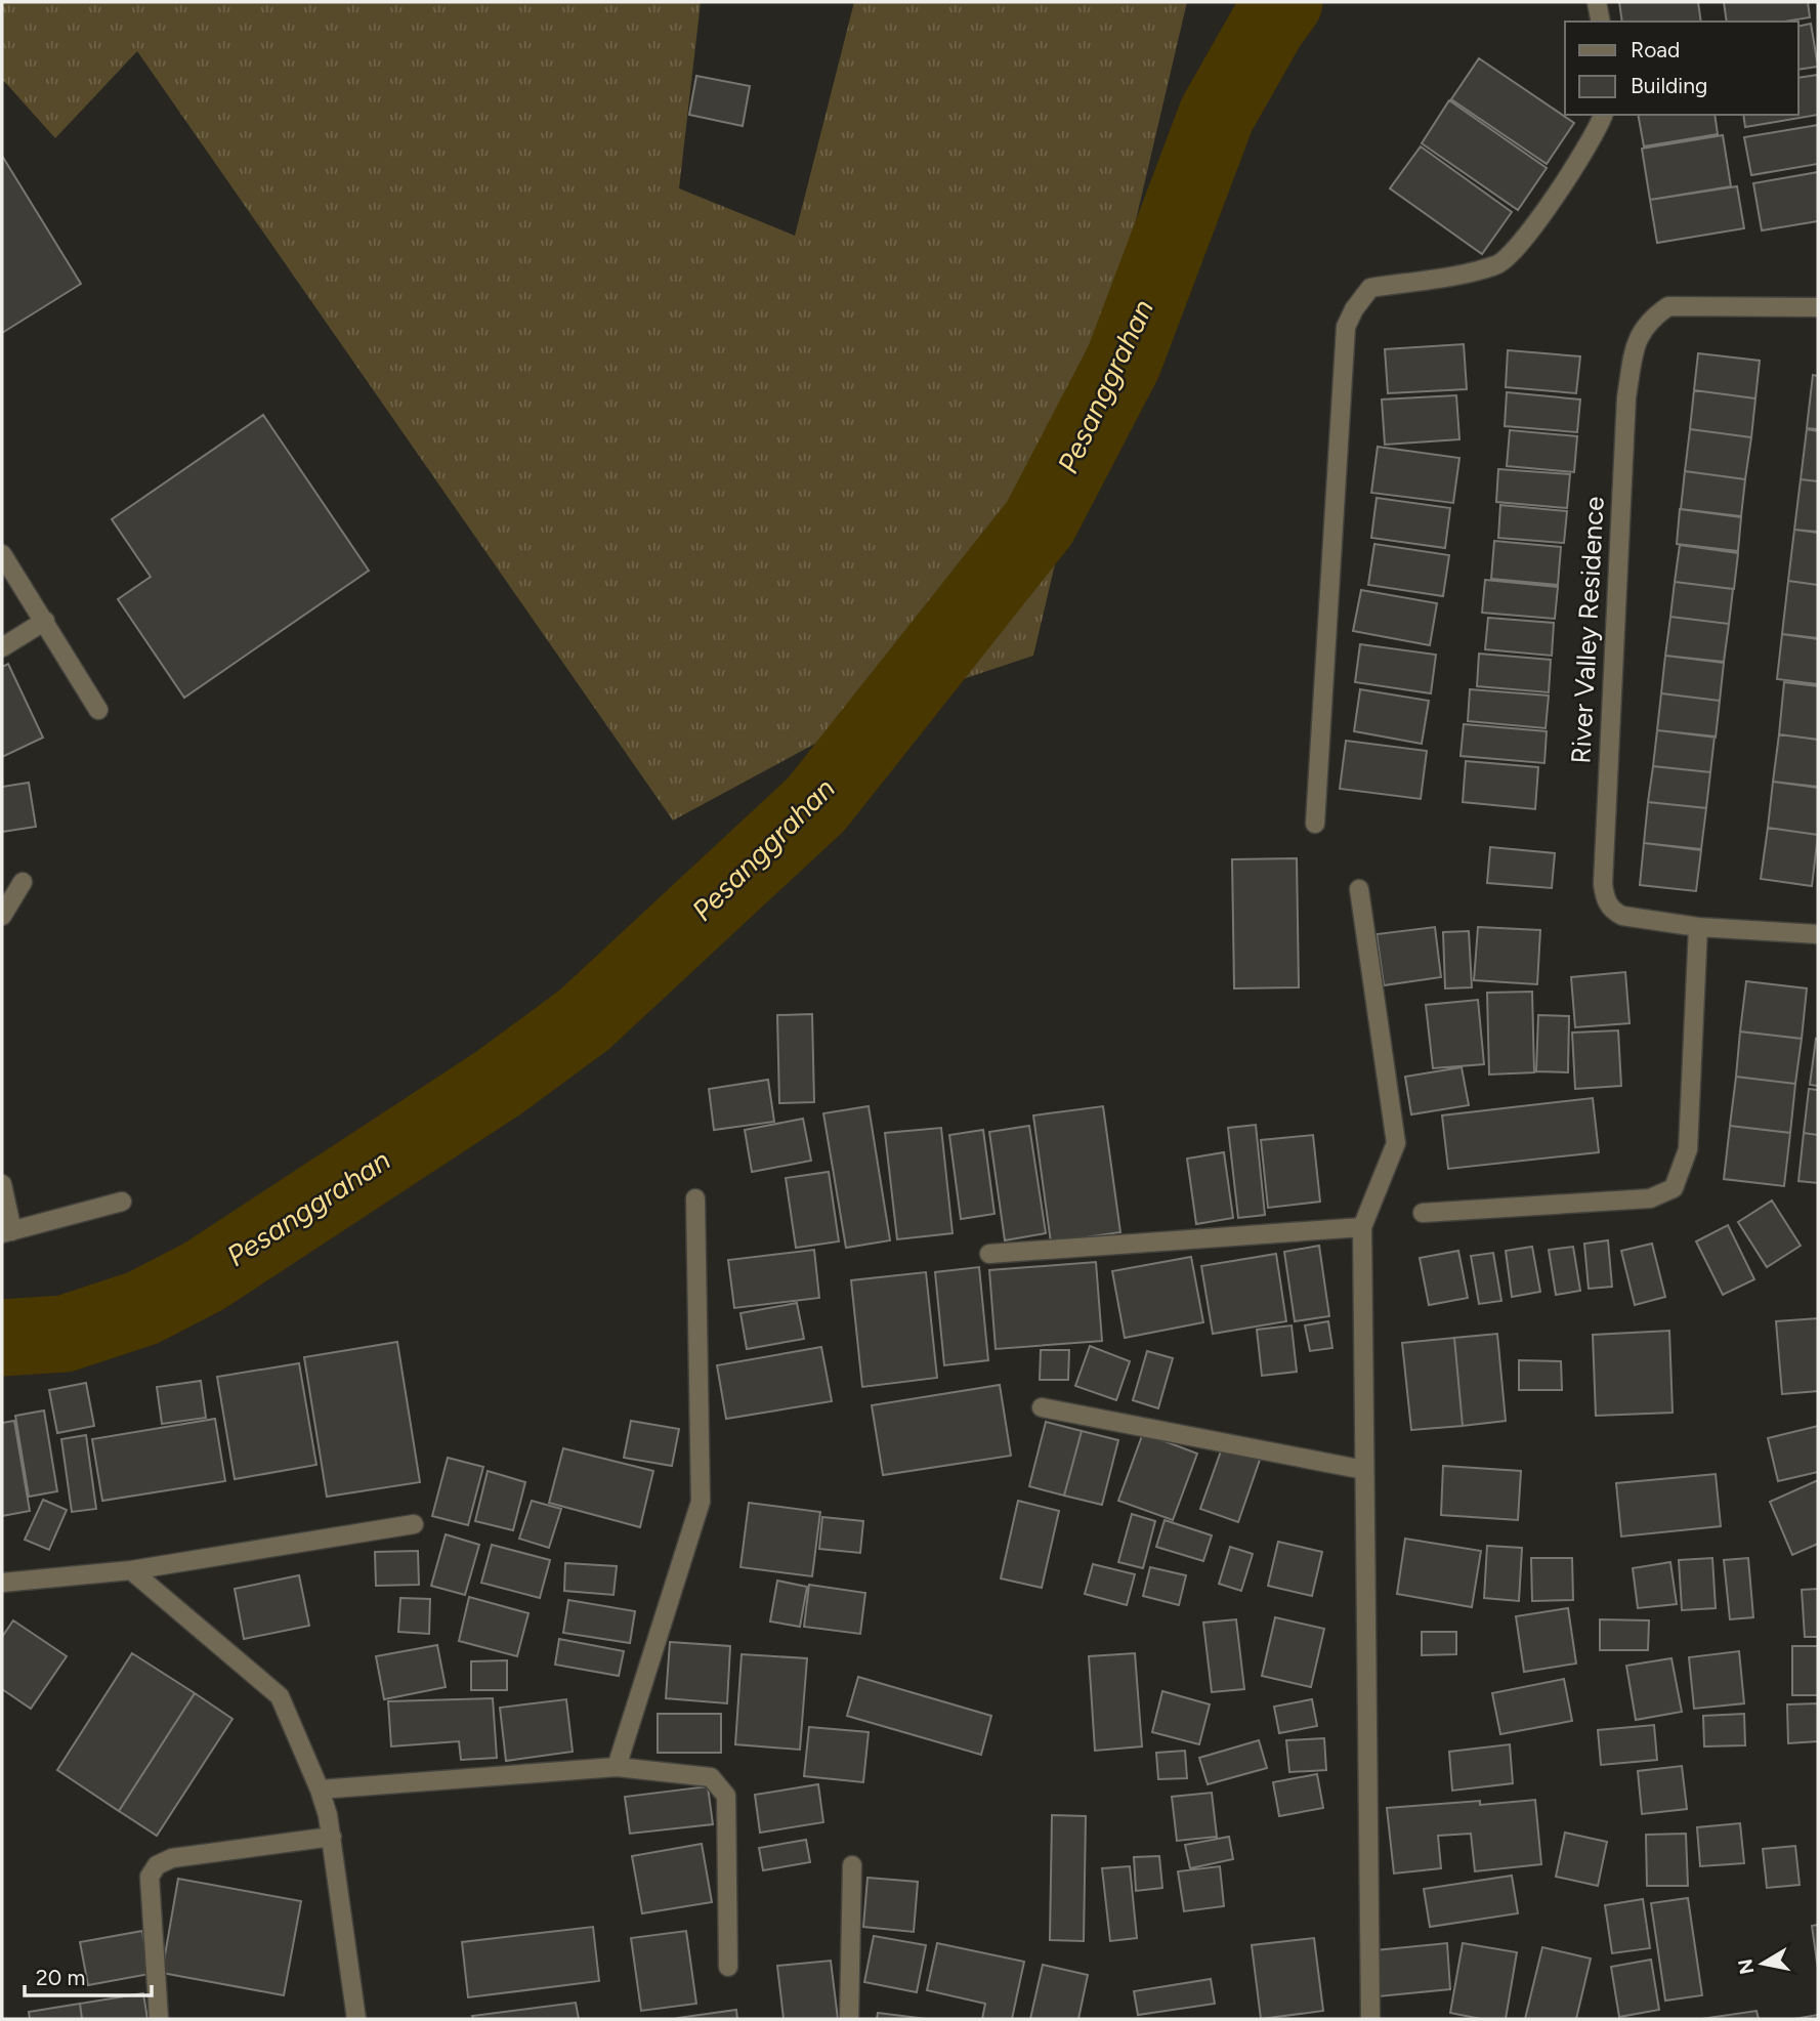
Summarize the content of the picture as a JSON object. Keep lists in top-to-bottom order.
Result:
{
  "streets": {
    "street": ["River Valley Residence"]
  },
  "water": ["Pesanggrahan"],
  "legend": ["Road", "Building"],
  "scale_bar": "20 m",
  "north": "left"
}
